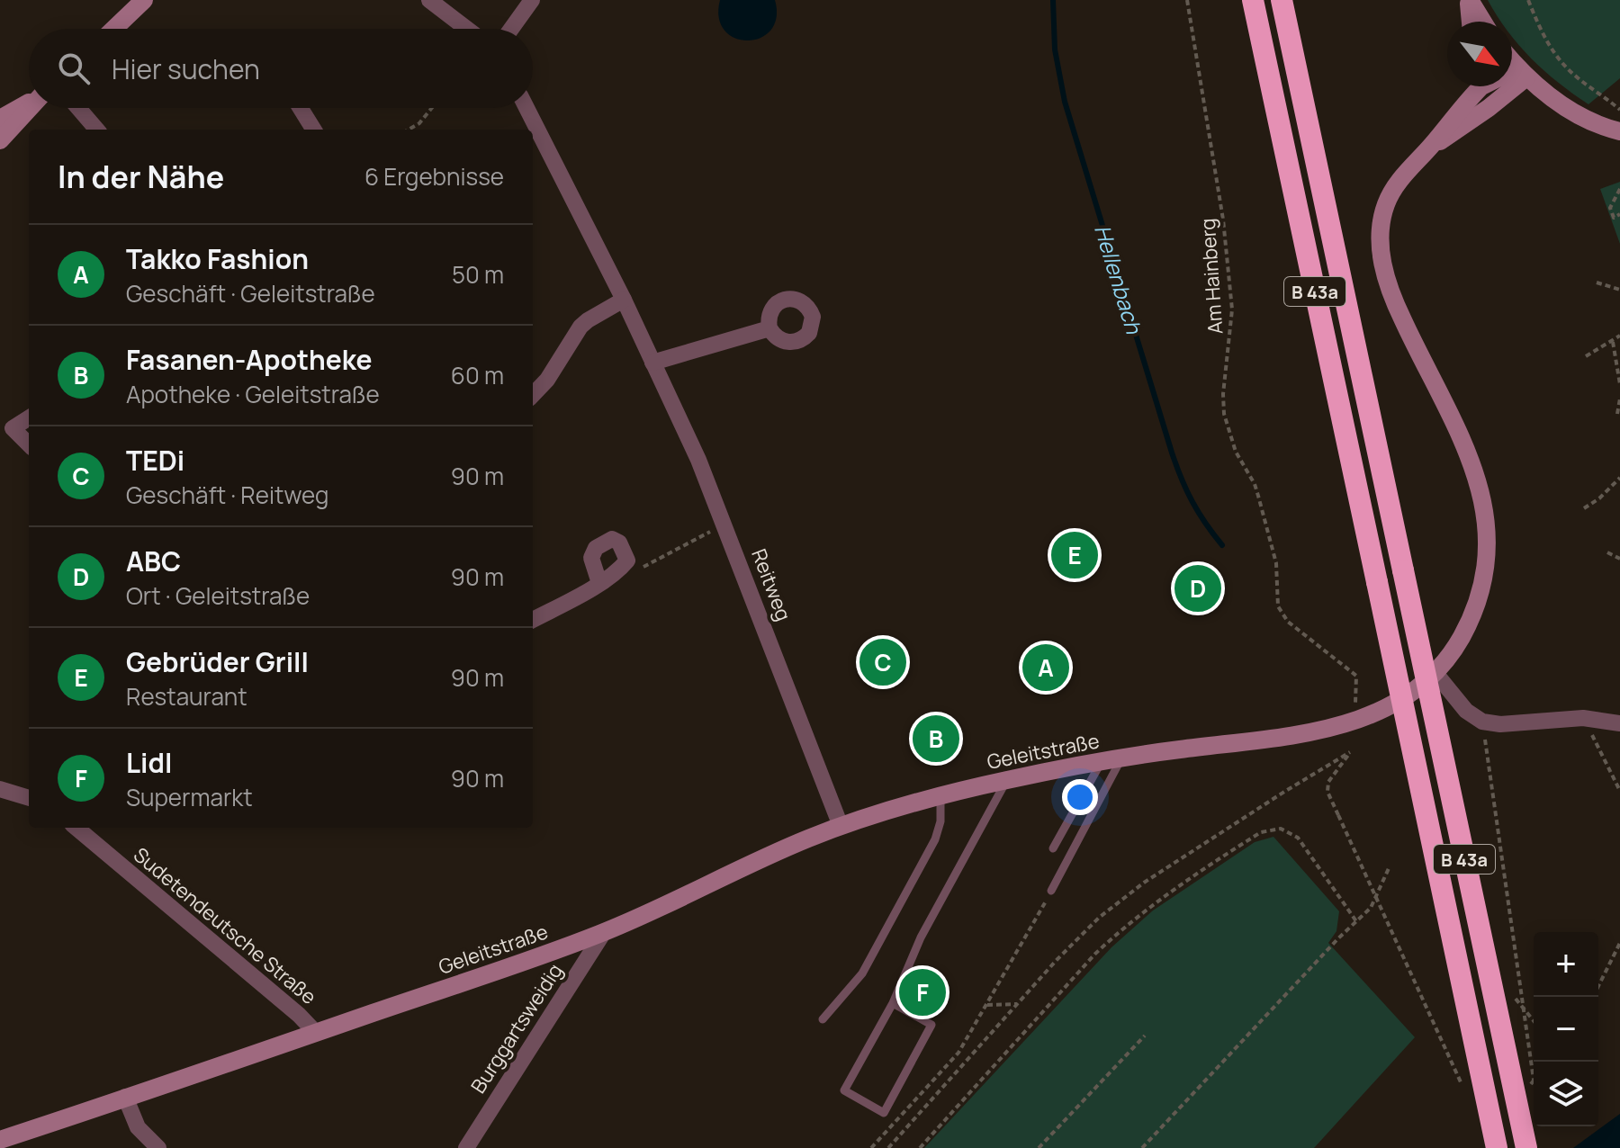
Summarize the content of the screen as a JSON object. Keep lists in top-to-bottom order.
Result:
{
  "streets": {
    "highway": ["B 43a"],
    "main road": ["Geleitstraße"],
    "street": ["Reitweg", "Sudetendeutsche Straße", "Burggartsweidig"],
    "path": ["Am Hainberg"]
  },
  "crossings": [
    ["Am Hainberg", "Geleitstraße"],
    ["B 43a", "Geleitstraße"],
    ["Reitweg", "Geleitstraße"],
    ["Geleitstraße", "Sudetendeutsche Straße"],
    ["Geleitstraße", "Burggartsweidig"]
  ],
  "water": ["Hellenbach"],
  "north": "bottom right",
  "page": {
    "search": "Hier suchen",
    "heading": ["In der Nähe", "6 Ergebnisse"],
    "list": [
      {
        "mark": "A",
        "name": "Takko Fashion",
        "note": "Geschäft · Geleitstraße",
        "value": "50 m"
      },
      {
        "mark": "B",
        "name": "Fasanen-Apotheke",
        "note": "Apotheke · Geleitstraße",
        "value": "60 m"
      },
      {
        "mark": "C",
        "name": "TEDi",
        "note": "Geschäft · Reitweg",
        "value": "90 m"
      },
      {
        "mark": "D",
        "name": "ABC",
        "note": "Ort · Geleitstraße",
        "value": "90 m"
      },
      {
        "mark": "E",
        "name": "Gebrüder Grill",
        "note": "Restaurant",
        "value": "90 m"
      },
      {
        "mark": "F",
        "name": "Lidl",
        "note": "Supermarkt",
        "value": "90 m"
      }
    ],
    "pins": [
      "E",
      "D",
      "C",
      "A",
      "B",
      "F"
    ],
    "map_buttons": ["+", "−"]
  }
}
